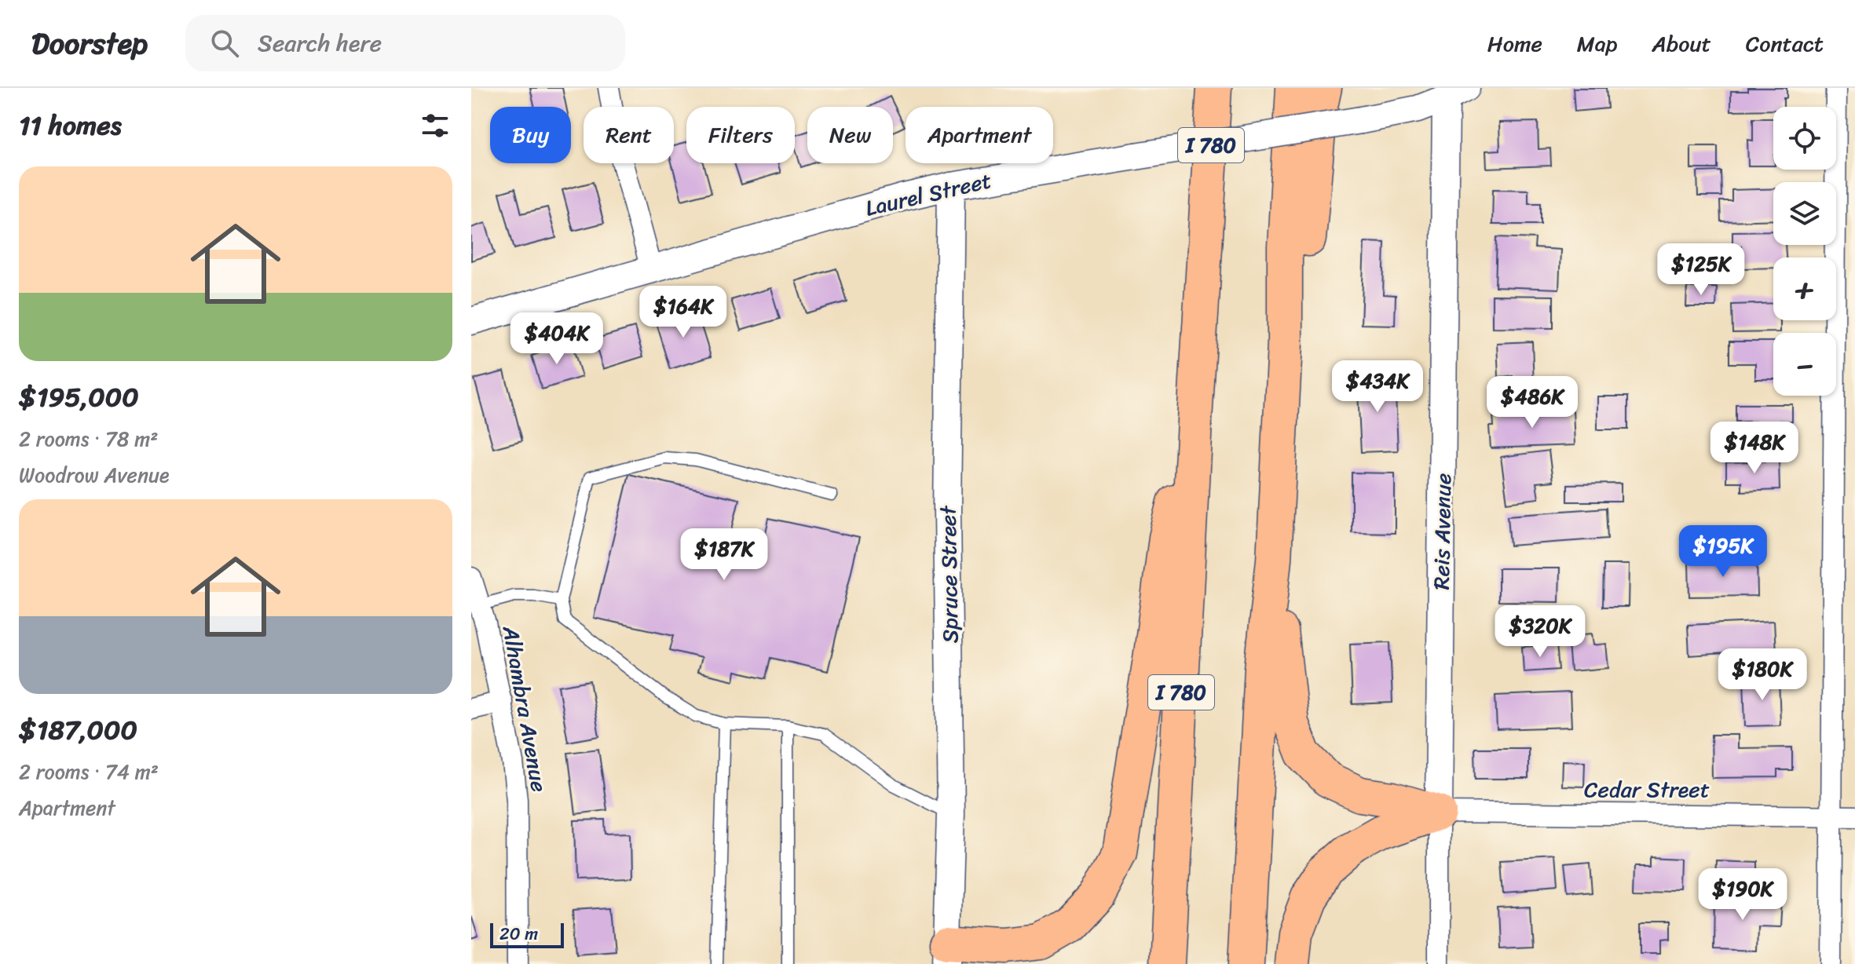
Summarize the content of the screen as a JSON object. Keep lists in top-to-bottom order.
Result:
{
  "streets": {
    "highway": ["I 780"],
    "street": [
      "Laurel Street",
      "Reis Avenue",
      "Spruce Street",
      "Alhambra Avenue",
      "Cedar Street"
    ]
  },
  "crossings": [
    ["Laurel Street", "Reis Avenue"],
    ["Laurel Street", "Spruce Street"],
    ["Reis Avenue", "Cedar Street"]
  ],
  "scale_bar": "20 m",
  "page": {
    "header": "Doorstep",
    "search": "Search here",
    "nav": [
      "Home",
      "Map",
      "About",
      "Contact"
    ],
    "heading": "11 homes",
    "map_buttons": ["+", "−"],
    "chip": [
      "Buy",
      "Rent",
      "Filters",
      "New",
      "Apartment"
    ],
    "list": [
      {
        "name": "$195,000",
        "note": "2 rooms · 78 m² · Woodrow Avenue"
      },
      {
        "name": "$187,000",
        "note": "2 rooms · 74 m² · Apartment"
      }
    ],
    "price": [
      "$125K",
      "$164K",
      "$404K",
      "$434K",
      "$486K",
      "$148K",
      "$195K",
      "$187K",
      "$320K",
      "$180K",
      "$190K"
    ],
    "scale": "20 m"
  }
}
